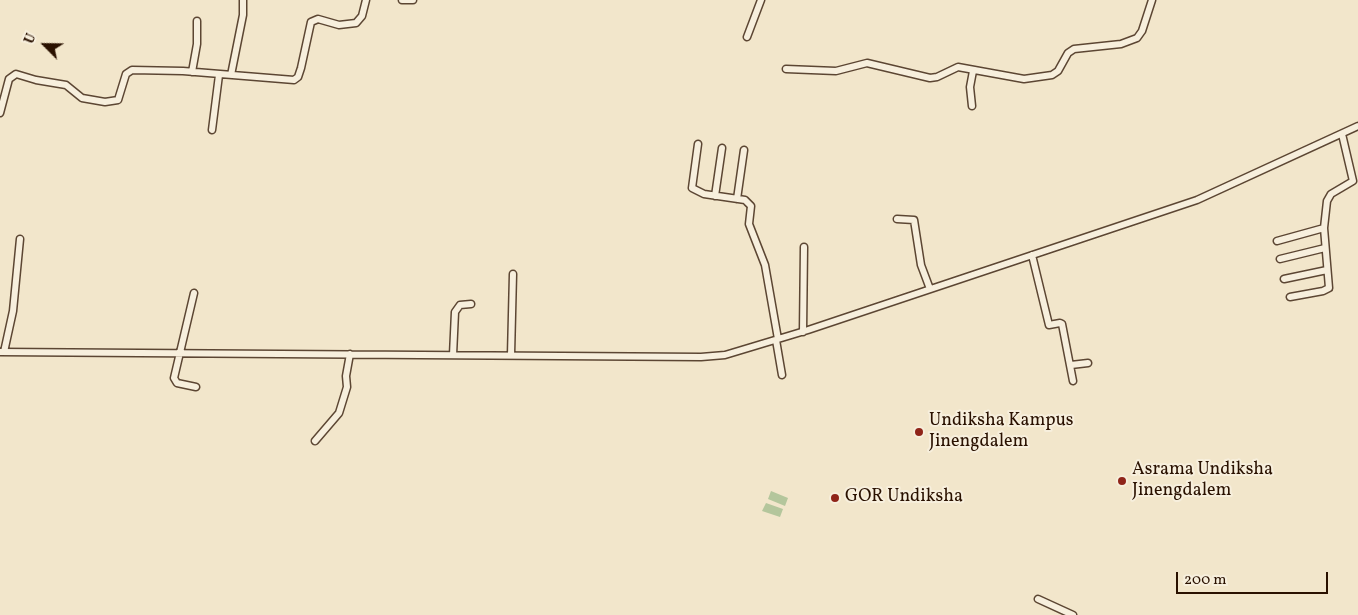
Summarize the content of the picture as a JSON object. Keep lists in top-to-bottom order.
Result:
{
  "places": ["Undiksha Kampus Jinengdalem", "Asrama Undiksha Jinengdalem", "GOR Undiksha"],
  "scale_bar": "200 m",
  "north": "top left"
}
